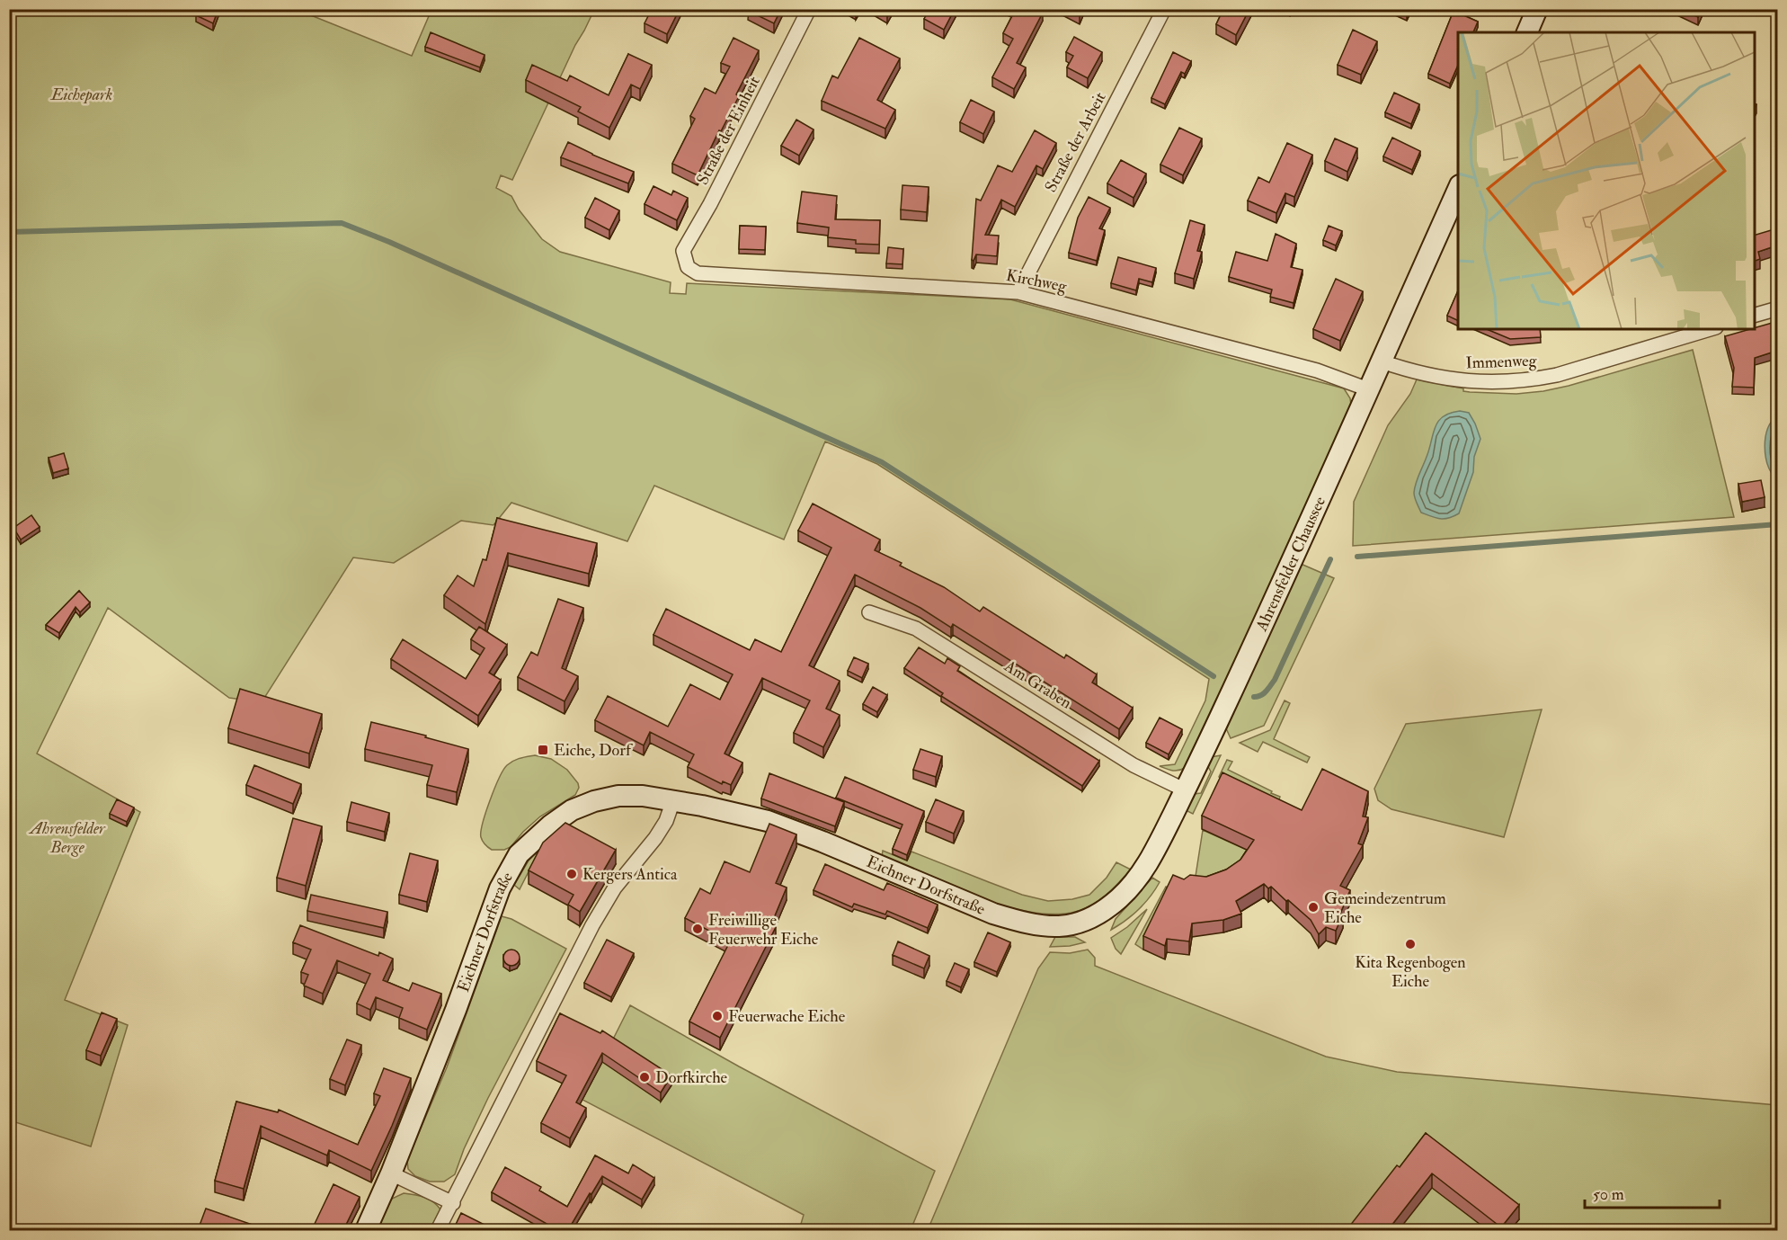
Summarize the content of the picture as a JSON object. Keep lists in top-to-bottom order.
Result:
{
  "streets": {
    "main road": ["Ahrensfelder Chaussee", "Eichner Dorfstraße"],
    "street": [
      "Straße der Einheit",
      "Straße der Arbeit",
      "Kirchweg",
      "Immenweg",
      "Am Graben"
    ]
  },
  "crossings": [
    ["Straße der Einheit", "Kirchweg"],
    ["Straße der Arbeit", "Kirchweg"],
    ["Kirchweg", "Ahrensfelder Chaussee"],
    ["Immenweg", "Ahrensfelder Chaussee"],
    ["Ahrensfelder Chaussee", "Am Graben"],
    ["Ahrensfelder Chaussee", "Eichner Dorfstraße"]
  ],
  "parks": ["Eichepark", "Ahrensfelder Berge"],
  "places": {
    "transit": ["Eiche, Dorf"],
    "other": [
      "Kergers Antica",
      "Gemeindezentrum Eiche",
      "Freiwillige Feuerwehr Eiche",
      "Kita Regenbogen Eiche",
      "Feuerwache Eiche",
      "Dorfkirche"
    ]
  },
  "scale_bar": "50 m"
}
